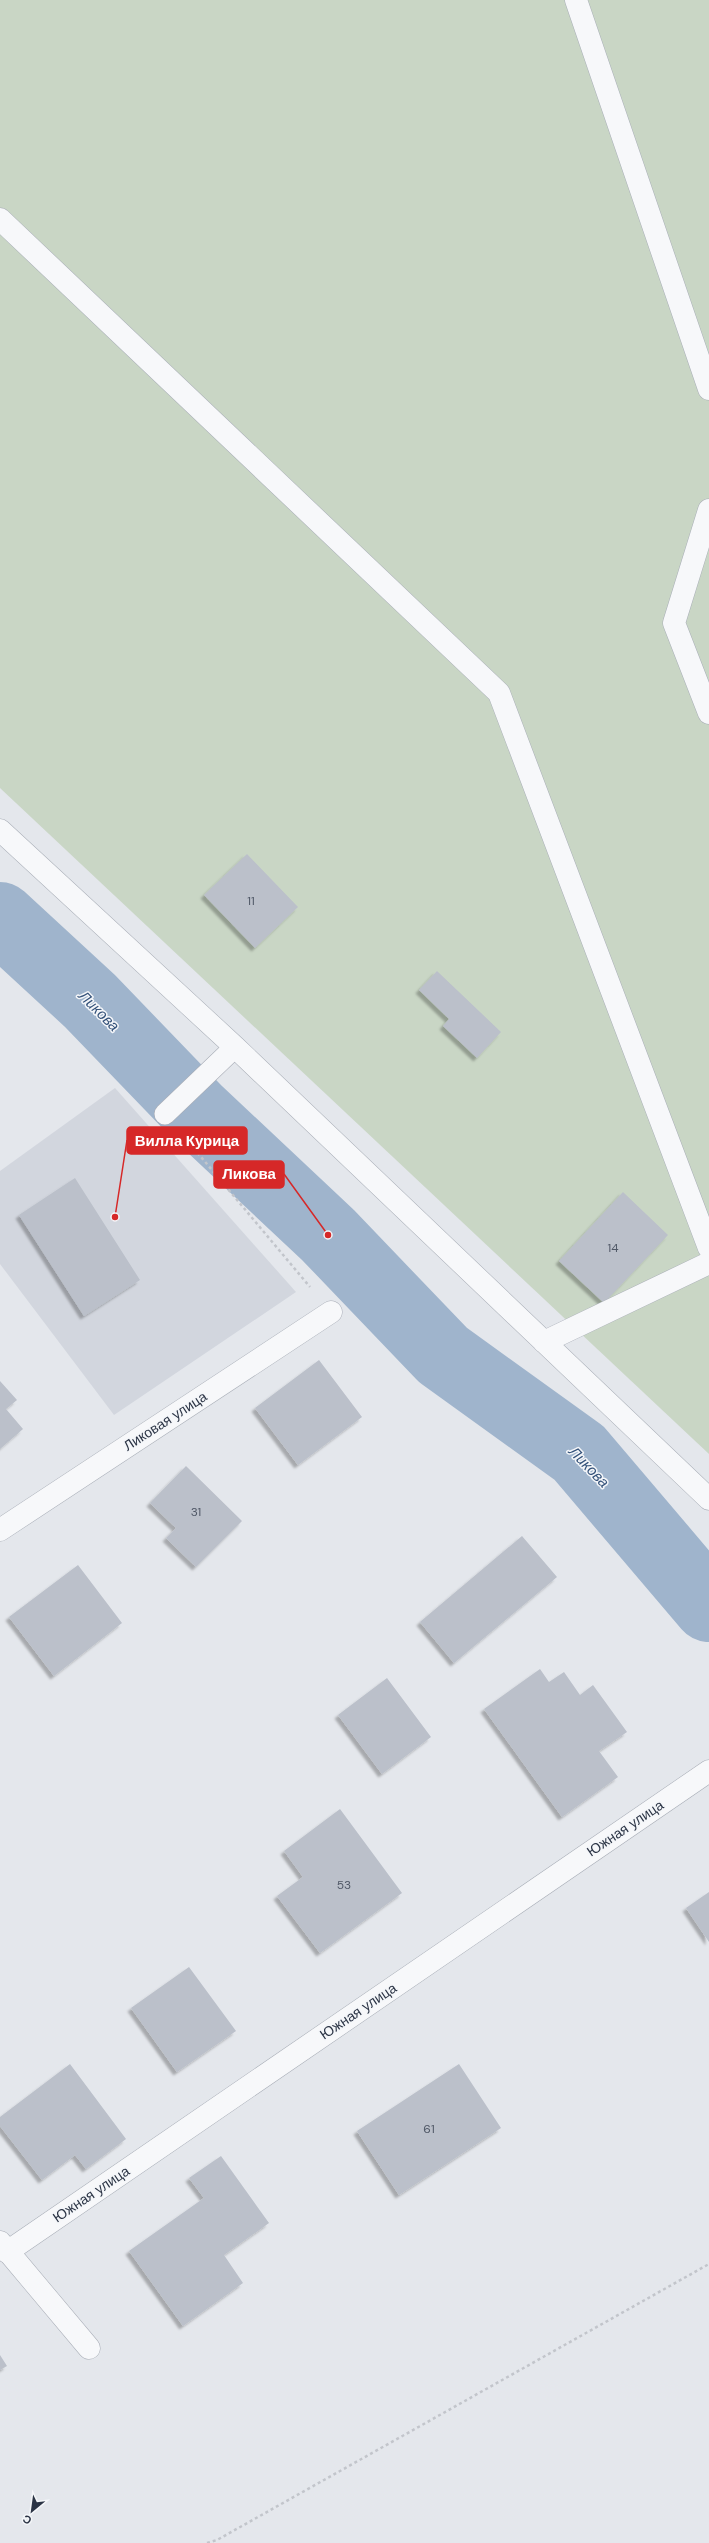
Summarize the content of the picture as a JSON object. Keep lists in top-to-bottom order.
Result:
{
  "streets": {
    "street": ["Ликовая улица", "Южная улица"]
  },
  "water": ["Ликова"],
  "places": ["Вилла Курица", "Ликова"],
  "house_numbers": [
    "11",
    "14",
    "31",
    "53",
    "61"
  ],
  "north": "bottom left"
}
